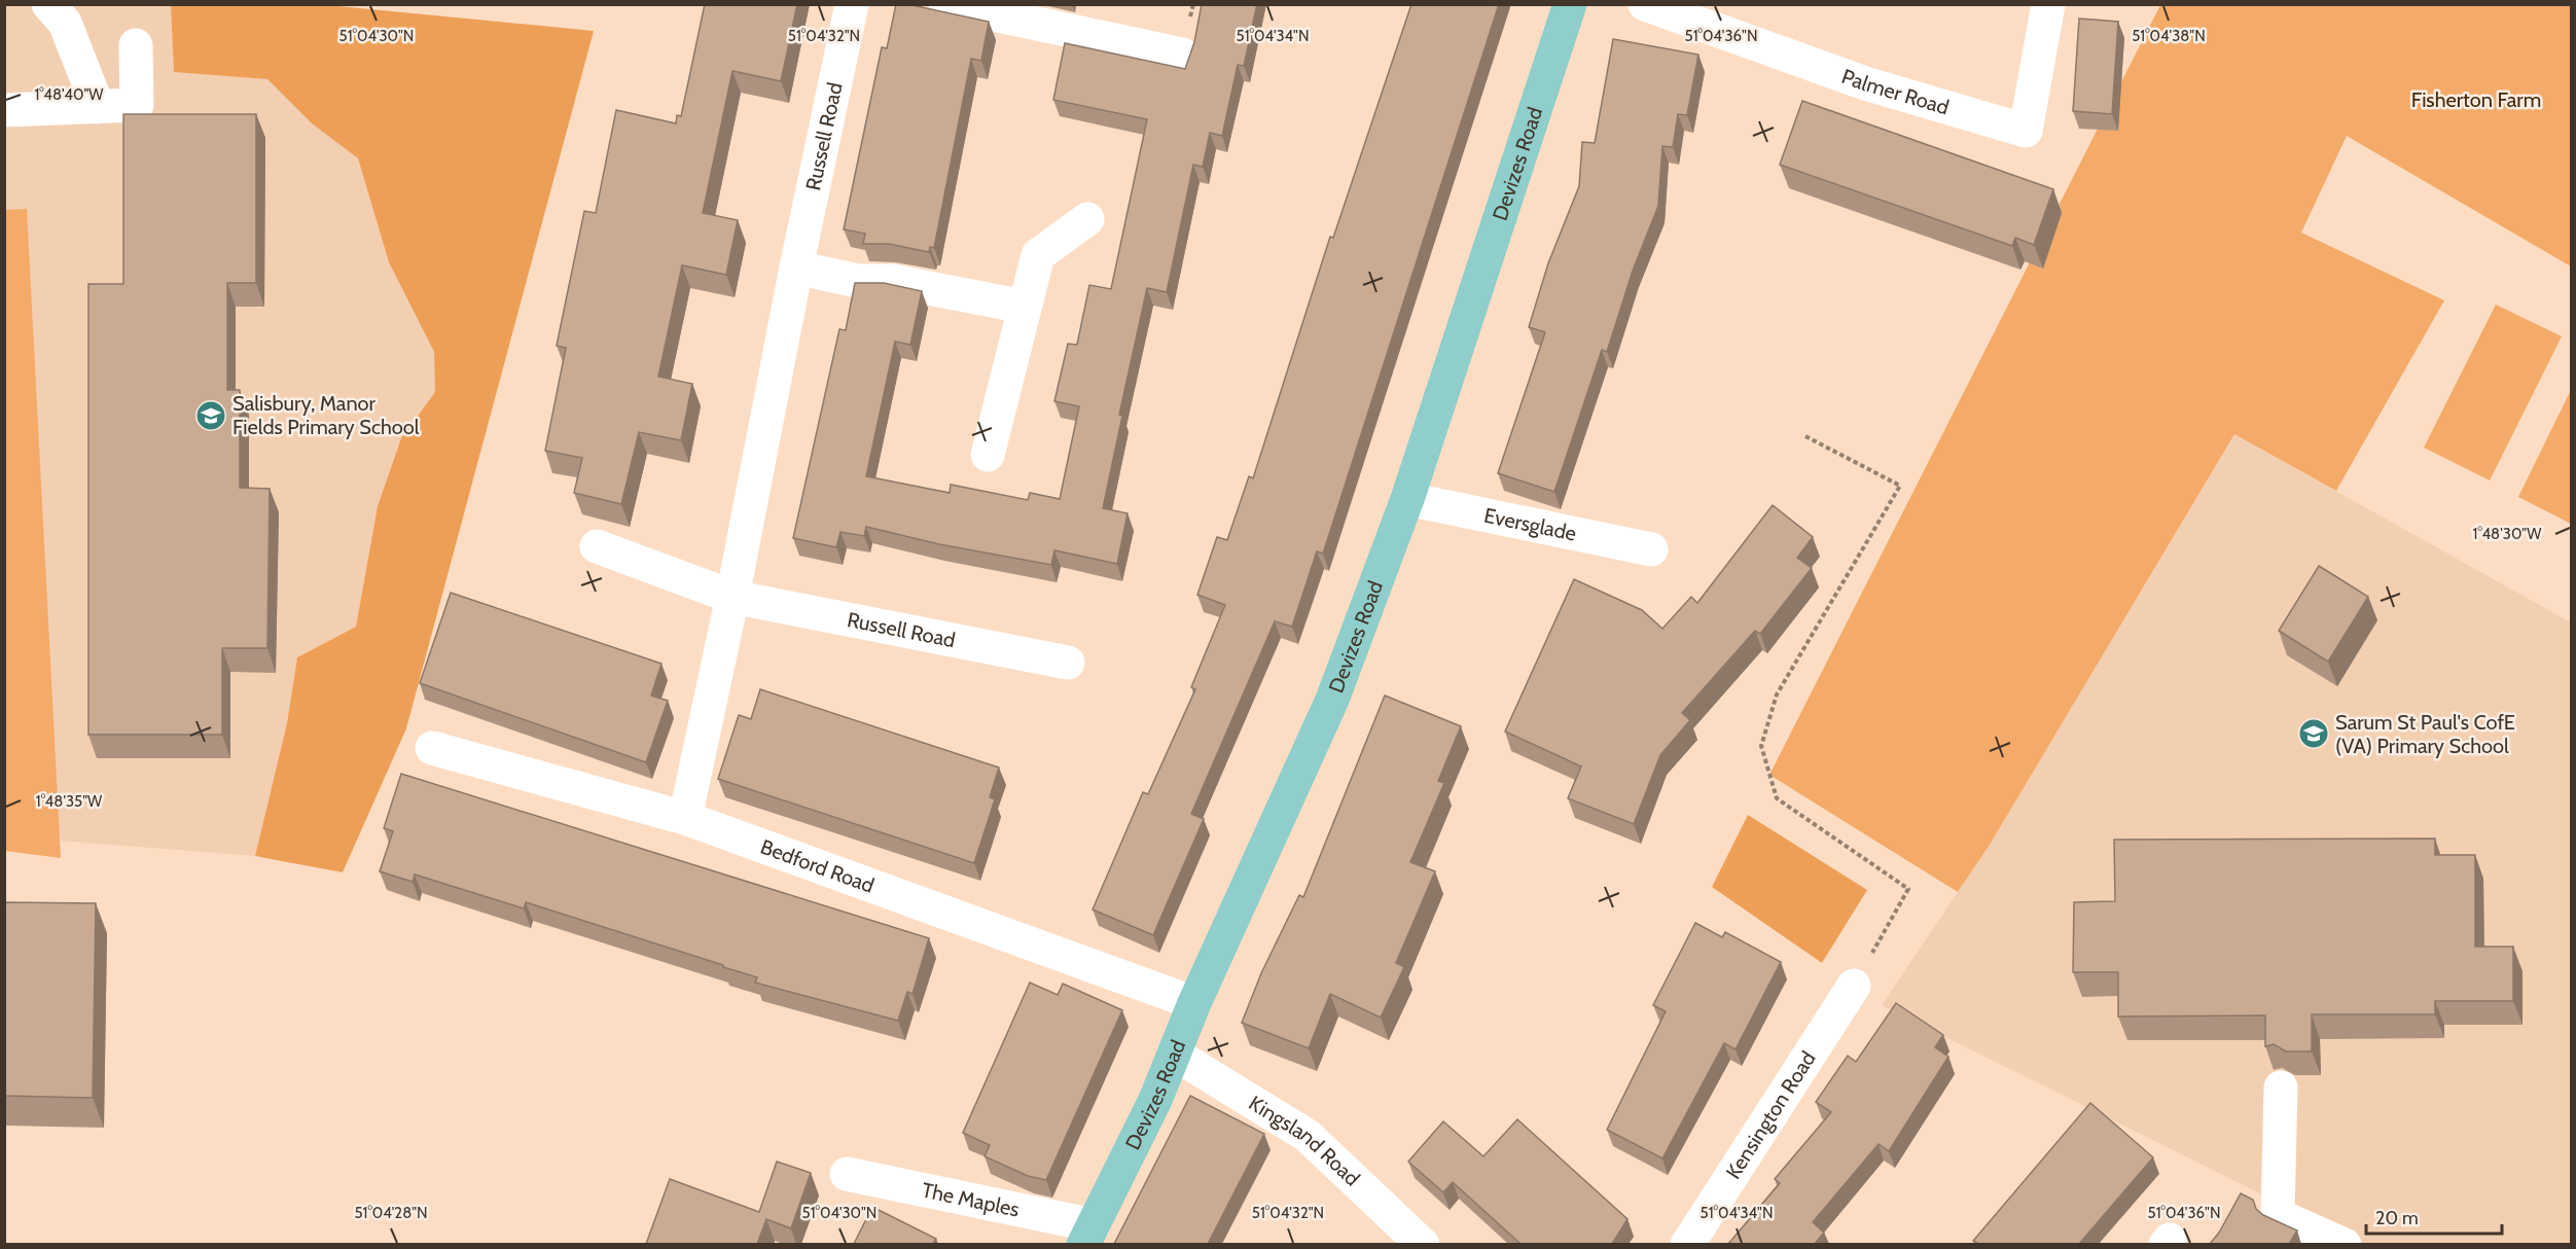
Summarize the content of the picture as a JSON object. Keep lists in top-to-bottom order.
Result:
{
  "streets": {
    "main road": ["Devizes Road"],
    "street": [
      "Palmer Road",
      "Russell Road",
      "Eversglade",
      "Bedford Road",
      "Kensington Road",
      "Kingsland Road",
      "The Maples"
    ]
  },
  "crossings": [
    ["Russell Road", "Bedford Road"],
    ["Devizes Road", "Eversglade"],
    ["Devizes Road", "Bedford Road"],
    ["Devizes Road", "Kingsland Road"],
    ["Devizes Road", "The Maples"]
  ],
  "parks": ["Fisherton Farm"],
  "places": {
    "school or university": ["Salisbury, Manor Fields Primary School", "Sarum St Paul's CofE (VA) Primary School"]
  },
  "scale_bar": "20 m",
  "coordinates": [
    "51°04'38\"N",
    "51°04'30\"N",
    "51°04'32\"N",
    "51°04'34\"N",
    "51°04'36\"N",
    "1°48'40\"W",
    "1°48'30\"W",
    "1°48'35\"W",
    "51°04'28\"N"
  ]
}
